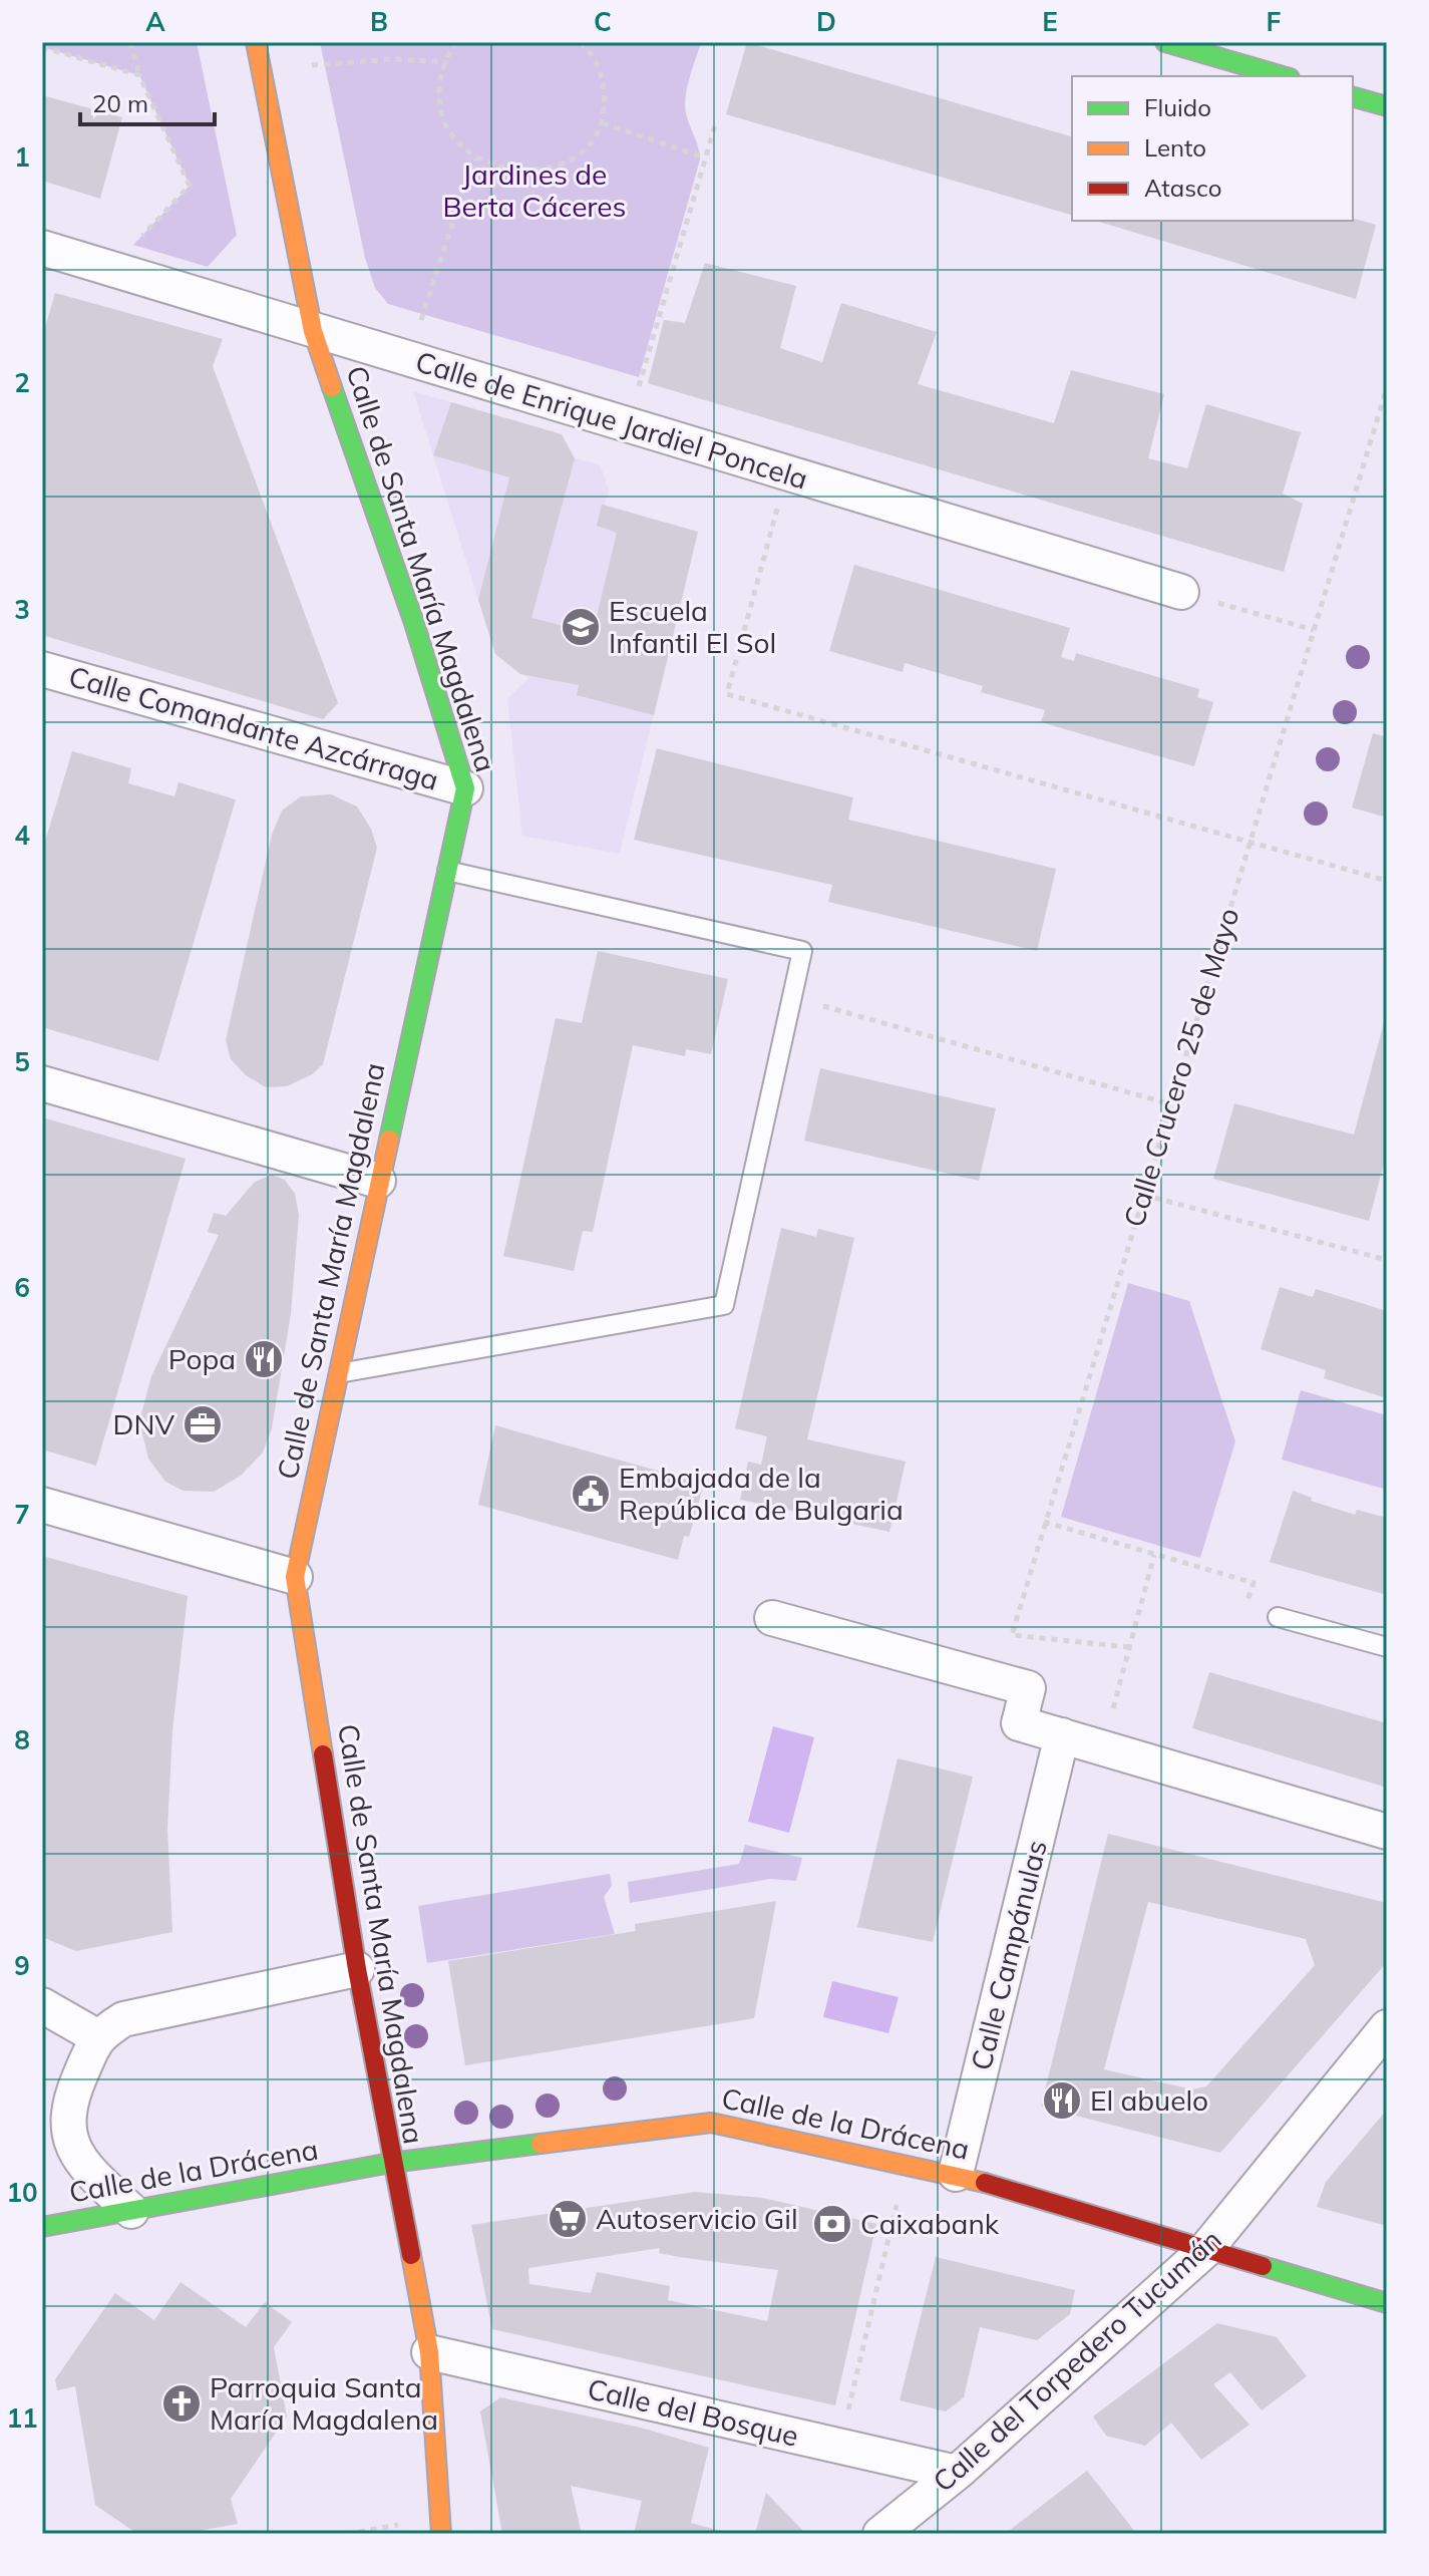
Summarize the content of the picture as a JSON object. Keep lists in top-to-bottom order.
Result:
{
  "streets": {
    "street": [
      "Calle de Enrique Jardiel Poncela",
      "Calle de Santa María Magdalena",
      "Calle Comandante Azcárraga",
      "Calle Campánulas",
      "Calle de la Drácena",
      "Calle del Torpedero Tucumán",
      "Calle del Bosque"
    ],
    "path": ["Calle Crucero 25 de Mayo"]
  },
  "crossings": [
    ["Calle de Enrique Jardiel Poncela", "Calle de Santa María Magdalena"],
    ["Calle de Santa María Magdalena", "Calle Comandante Azcárraga"],
    ["Calle de Santa María Magdalena", "Calle de la Drácena"],
    ["Calle de Santa María Magdalena", "Calle del Bosque"],
    ["Calle Campánulas", "Calle de la Drácena"],
    ["Calle de la Drácena", "Calle del Torpedero Tucumán"],
    ["Calle del Torpedero Tucumán", "Calle del Bosque"]
  ],
  "parks": ["Jardines de Berta Cáceres"],
  "places": {
    "school or university": ["Escuela Infantil El Sol"],
    "restaurant": ["Popa", "El abuelo"],
    "office": ["DNV"],
    "public building": ["Embajada de la República de Bulgaria"],
    "supermarket": ["Autoservicio Gil"],
    "bank": ["Caixabank"],
    "church": ["Parroquia Santa María Magdalena"]
  },
  "legend": ["Fluido", "Lento", "Atasco"],
  "scale_bar": "20 m",
  "grid": {
    "columns": [
      "A",
      "B",
      "C",
      "D",
      "E",
      "F"
    ],
    "rows": [
      "1",
      "2",
      "3",
      "4",
      "5",
      "6",
      "7",
      "8",
      "9",
      "10",
      "11"
    ]
  }
}
